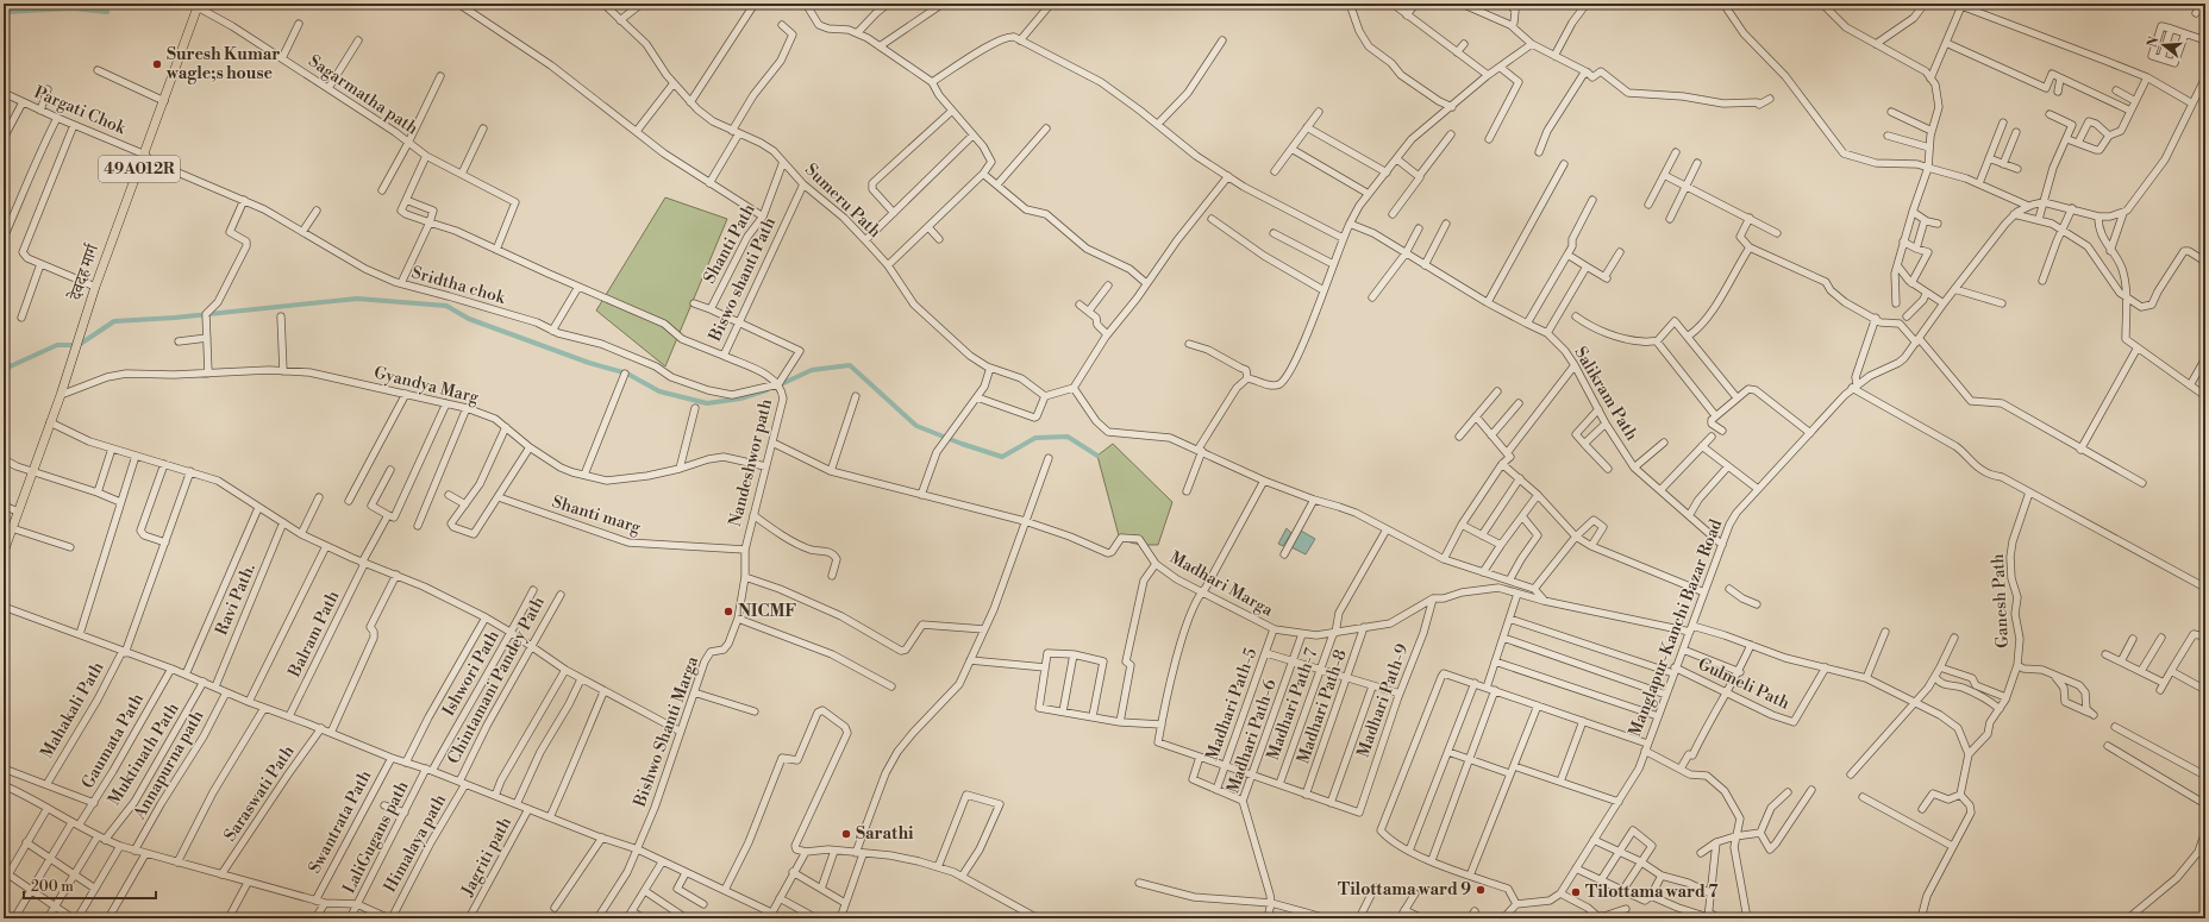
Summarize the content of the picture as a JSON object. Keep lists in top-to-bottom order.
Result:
{
  "streets": {
    "main road": ["49A012R", "देवदह मार्ग"],
    "street": [
      "Sagarmatha path",
      "Pargati Chok",
      "Sumeru Path",
      "Shanti Path",
      "Biswo shanti Path",
      "Sridtha chok",
      "Gyandya Marg",
      "Salikram Path",
      "Nandeshwor path",
      "Shanti marg",
      "Madhari Marga",
      "Ravi Path.",
      "Ganesh Path",
      "Manglapur-Kanchi Bazar Road",
      "Balram Path",
      "Ishwori Path",
      "Chintamani Pandey Path",
      "Gulmeli Path",
      "Madhari Path-9",
      "Madhari Path-5",
      "Madhari Path-7",
      "Madhari Path-8",
      "Mahakali Path",
      "Bishwo Shanti Marga",
      "Madhari Path-6",
      "Gaumata Path",
      "Muktinath Path",
      "Annapurna path",
      "Saraswati Path",
      "Swantrata Path",
      "LaliGugans path",
      "Himalaya path",
      "Jagriti path"
    ]
  },
  "crossings": [
    ["Sagarmatha path", "देवदह मार्ग"],
    ["Pargati Chok", "देवदह मार्ग"],
    ["Pargati Chok", "Sridtha chok"],
    ["Sumeru Path", "Shanti Path"],
    ["Sumeru Path", "Biswo shanti Path"],
    ["Shanti Path", "Biswo shanti Path"],
    ["Shanti Path", "Sridtha chok"],
    ["Shanti Path", "Nandeshwor path"],
    ["देवदह मार्ग", "Sridtha chok"],
    ["देवदह मार्ग", "Gyandya Marg"],
    ["Biswo shanti Path", "Sridtha chok"],
    ["Biswo shanti Path", "Nandeshwor path"],
    ["Sridtha chok", "Nandeshwor path"],
    ["Gyandya Marg", "Nandeshwor path"],
    ["Gyandya Marg", "Balram Path"],
    ["Salikram Path", "Manglapur-Kanchi Bazar Road"],
    ["Nandeshwor path", "Shanti marg"],
    ["Nandeshwor path", "Madhari Marga"],
    ["Nandeshwor path", "Bishwo Shanti Marga"],
    ["Shanti marg", "Bishwo Shanti Marga"],
    ["Madhari Marga", "Ganesh Path"],
    ["Madhari Marga", "Manglapur-Kanchi Bazar Road"],
    ["Madhari Marga", "Gulmeli Path"],
    ["Madhari Marga", "Madhari Path-9"],
    ["Madhari Marga", "Madhari Path-5"],
    ["Madhari Marga", "Madhari Path-7"],
    ["Madhari Marga", "Madhari Path-8"],
    ["Madhari Marga", "Madhari Path-6"],
    ["Manglapur-Kanchi Bazar Road", "Gulmeli Path"],
    ["Ishwori Path", "LaliGugans path"],
    ["Chintamani Pandey Path", "Himalaya path"]
  ],
  "places": [
    "Suresh Kumar wagle;s house",
    "NICMF",
    "Sarathi",
    "Tilottama ward 9",
    "Tilottama ward 7"
  ],
  "scale_bar": "200 m",
  "north": "left"
}
